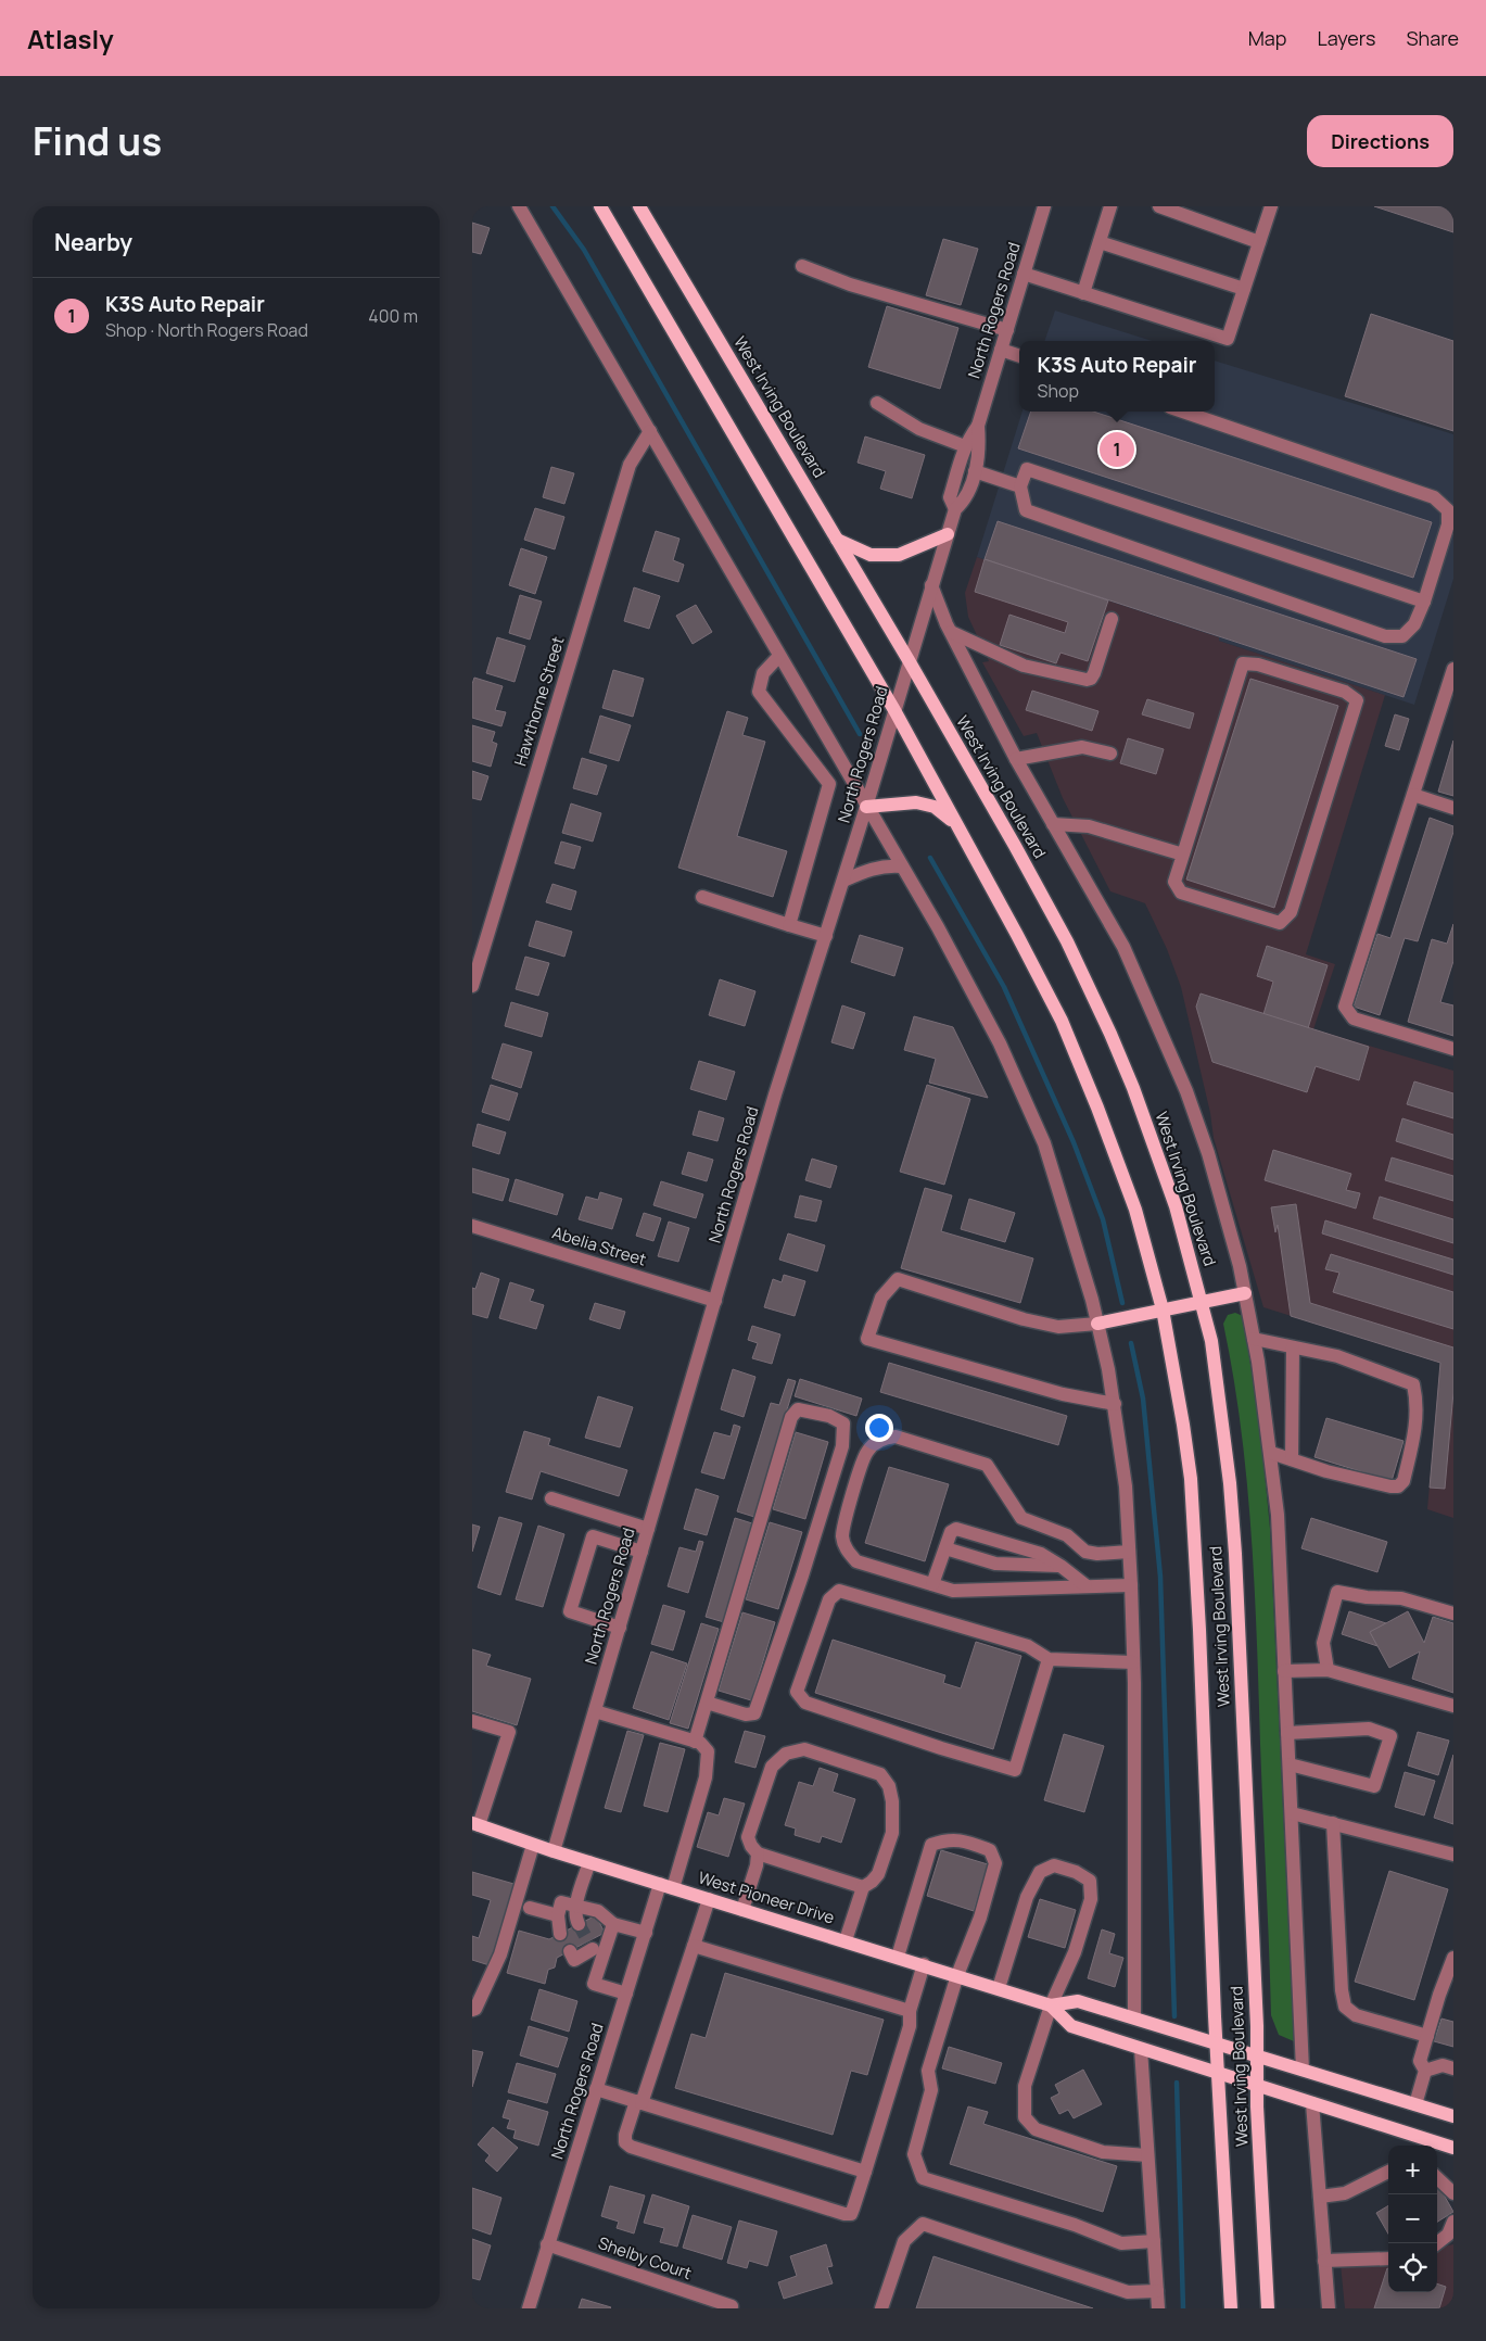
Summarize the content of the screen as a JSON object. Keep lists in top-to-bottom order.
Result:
{
  "streets": {
    "main road": ["West Irving Boulevard", "West Pioneer Drive"],
    "street": [
      "North Rogers Road",
      "Hawthorne Street",
      "Abelia Street",
      "Shelby Court"
    ]
  },
  "crossings": [
    ["North Rogers Road", "West Irving Boulevard"],
    ["North Rogers Road", "Abelia Street"],
    ["North Rogers Road", "West Pioneer Drive"],
    ["North Rogers Road", "Shelby Court"],
    ["West Irving Boulevard", "West Pioneer Drive"]
  ],
  "page": {
    "header": "Atlasly",
    "nav": ["Map", "Layers", "Share"],
    "title": "Find us",
    "buttons": "Directions",
    "heading": "Nearby",
    "list": [
      {
        "mark": "1",
        "name": "K3S Auto Repair",
        "note": "Shop · North Rogers Road",
        "value": "400 m"
      }
    ],
    "popup": ["K3S Auto Repair", "Shop"],
    "pins": "1",
    "map_buttons": ["+", "−"]
  }
}
